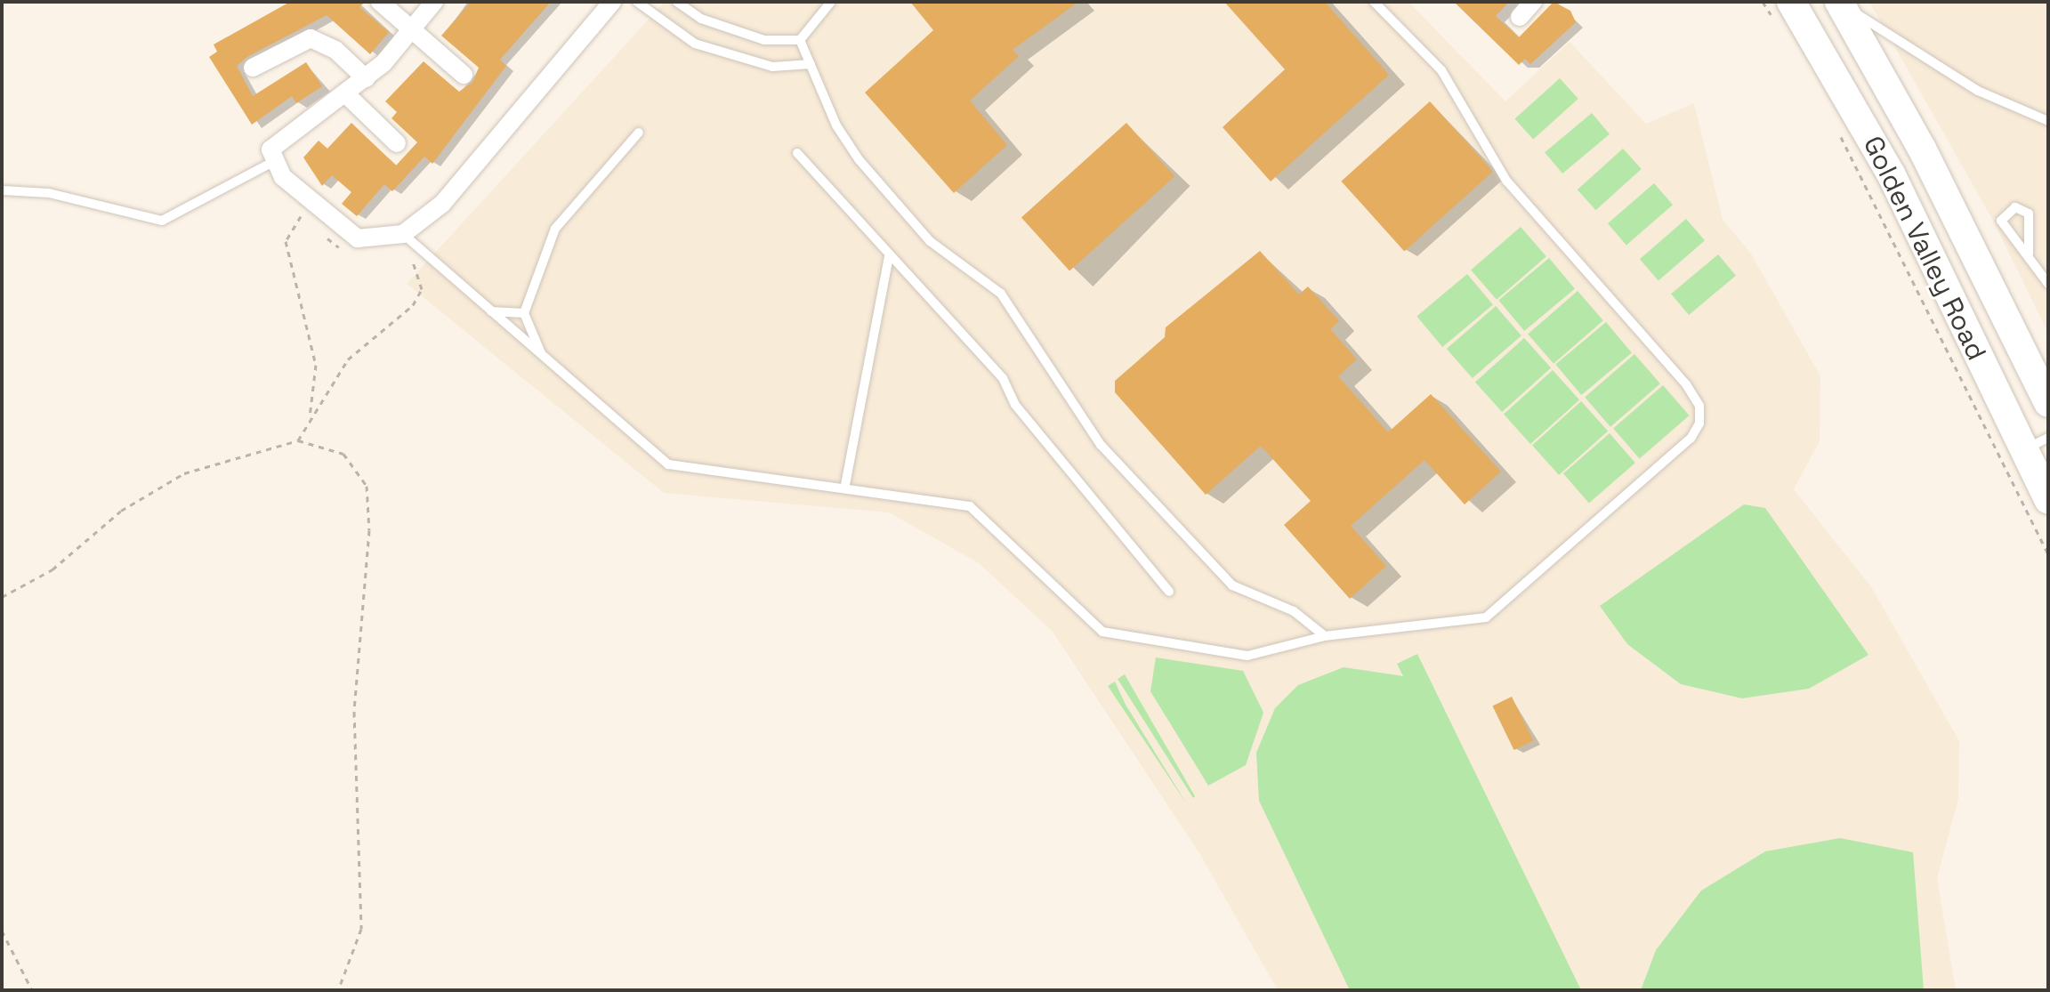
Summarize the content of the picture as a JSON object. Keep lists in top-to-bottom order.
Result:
{
  "streets": {
    "main road": ["Golden Valley Road"]
  }
}
